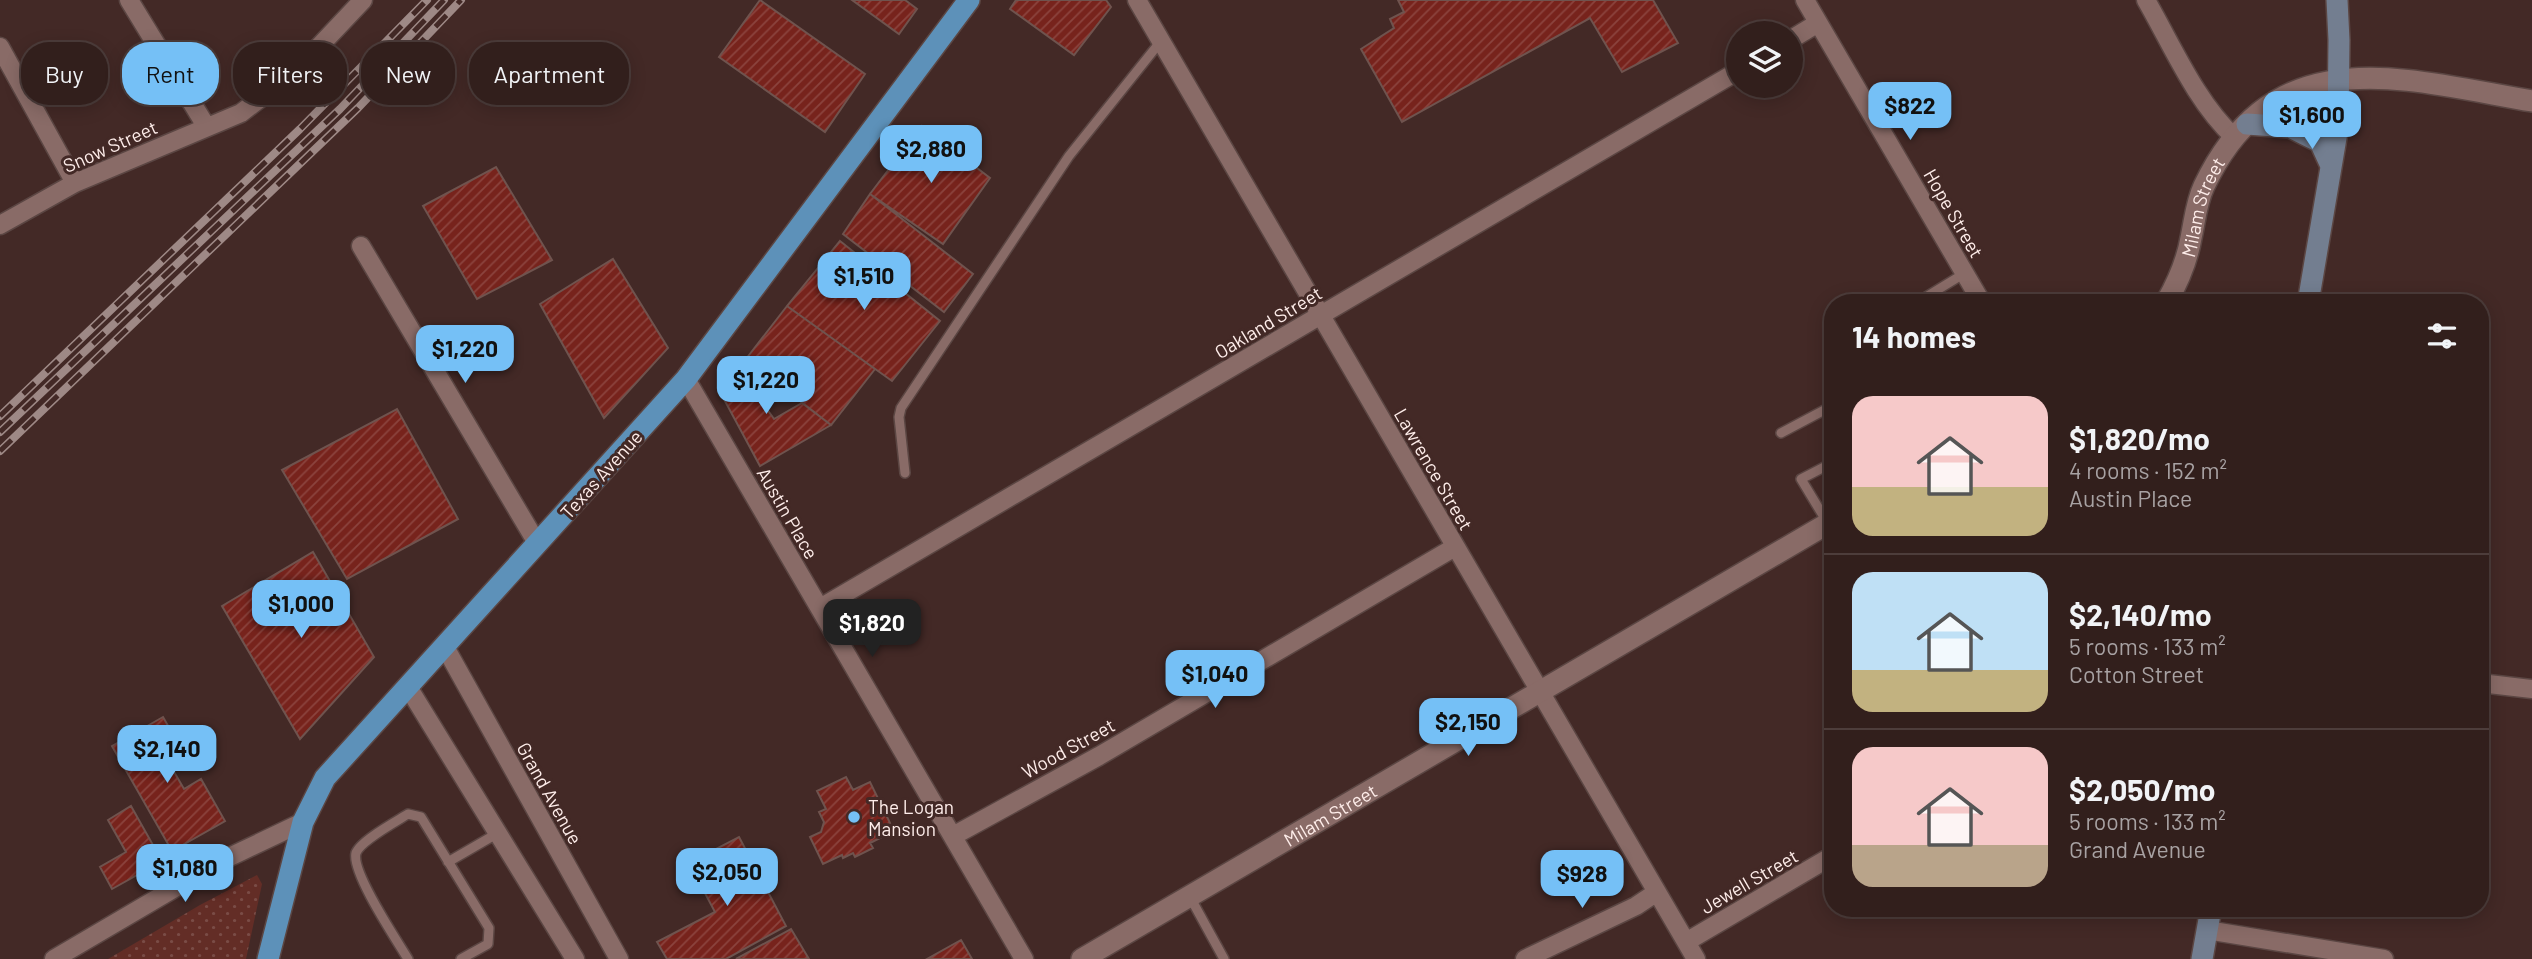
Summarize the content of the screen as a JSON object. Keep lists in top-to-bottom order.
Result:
{
  "streets": {
    "main road": ["Texas Avenue"],
    "street": [
      "Snow Street",
      "Milam Street",
      "Hope Street",
      "Oakland Street",
      "Lawrence Street",
      "Austin Place",
      "Wood Street",
      "Grand Avenue",
      "Jewell Street"
    ]
  },
  "crossings": [
    ["Milam Street", "Lawrence Street"],
    ["Oakland Street", "Lawrence Street"],
    ["Oakland Street", "Austin Place"],
    ["Lawrence Street", "Wood Street"],
    ["Lawrence Street", "Jewell Street"],
    ["Texas Avenue", "Austin Place"],
    ["Texas Avenue", "Grand Avenue"],
    ["Austin Place", "Wood Street"]
  ],
  "places": ["The Logan Mansion"],
  "page": {
    "chip": [
      "Buy",
      "Rent",
      "Filters",
      "New",
      "Apartment"
    ],
    "price": [
      "$822",
      "$1,600",
      "$2,880",
      "$1,510",
      "$1,220",
      "$1,220",
      "$1,000",
      "$1,820",
      "$1,040",
      "$2,150",
      "$2,140",
      "$1,080",
      "$2,050",
      "$928"
    ],
    "heading": "14 homes",
    "list": [
      {
        "name": "$1,820/mo",
        "note": "4 rooms · 152 m² · Austin Place"
      },
      {
        "name": "$2,140/mo",
        "note": "5 rooms · 133 m² · Cotton Street"
      },
      {
        "name": "$2,050/mo",
        "note": "5 rooms · 133 m² · Grand Avenue"
      }
    ]
  }
}
